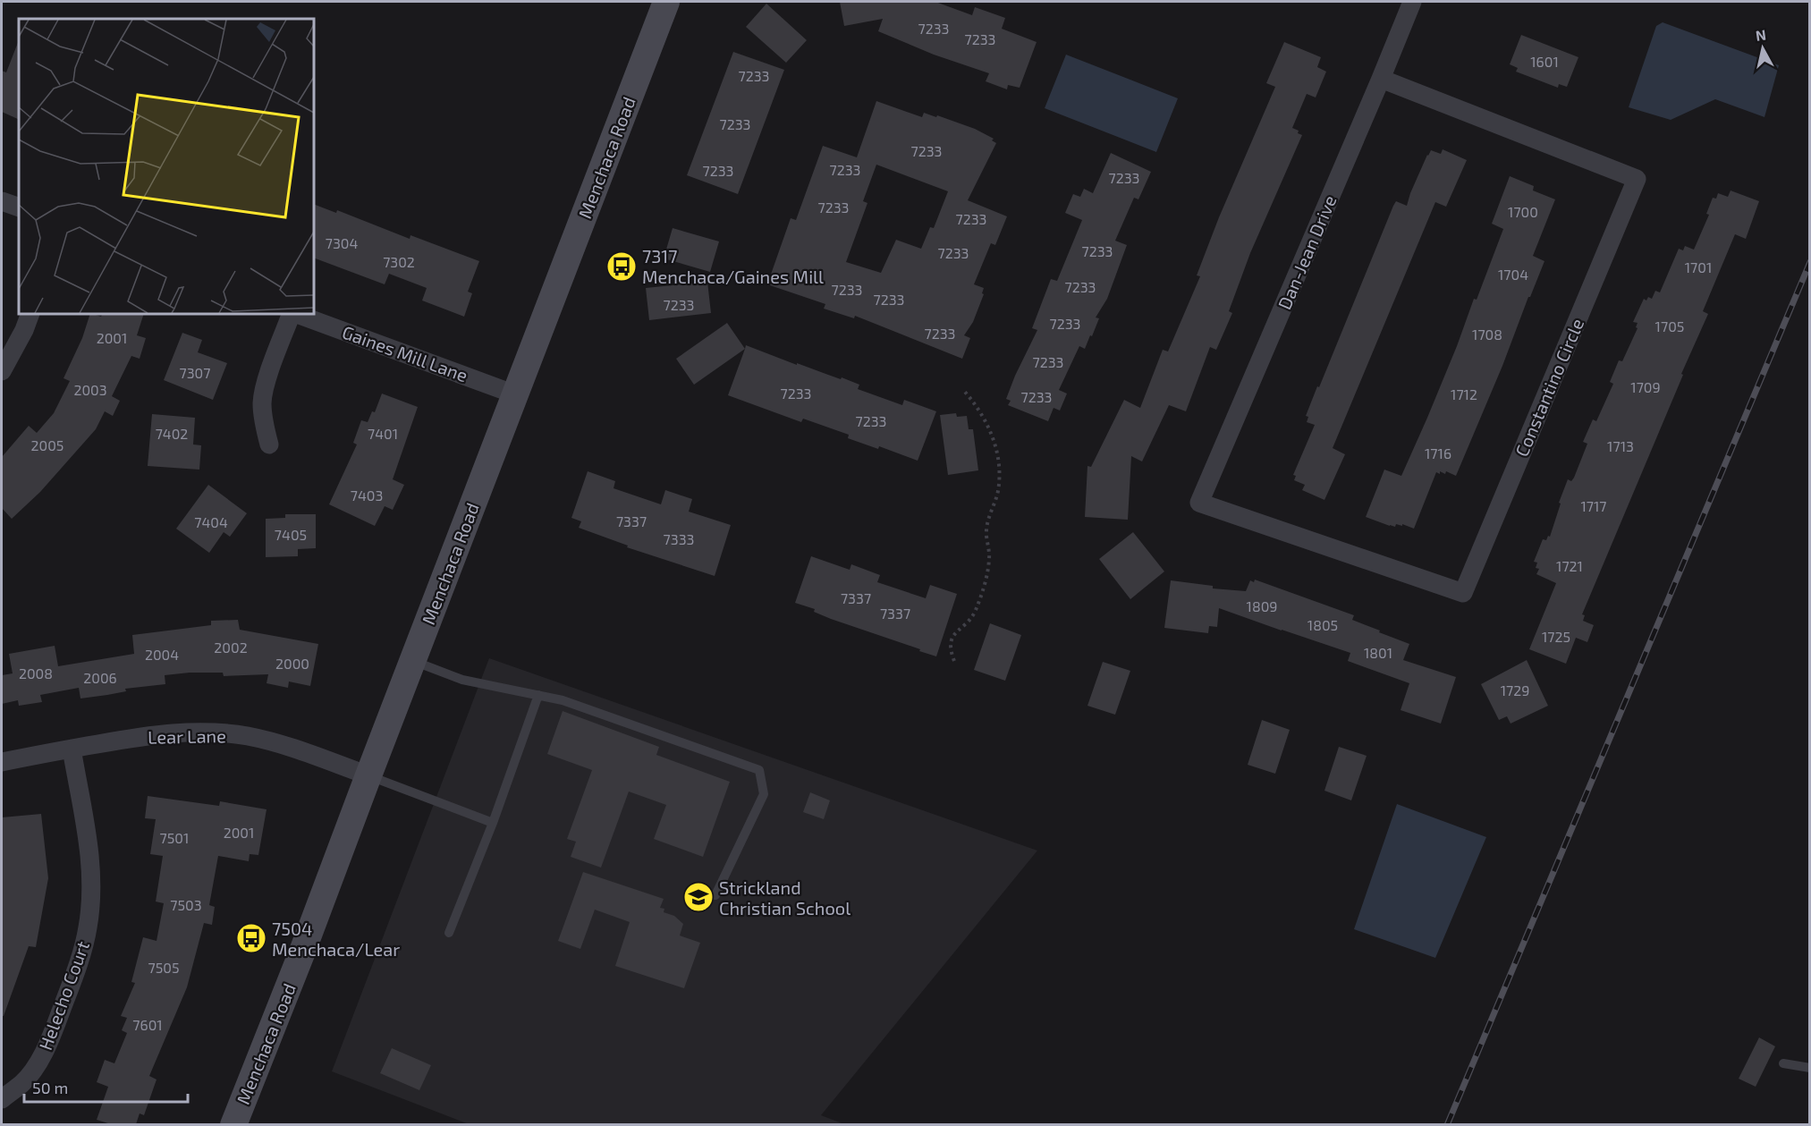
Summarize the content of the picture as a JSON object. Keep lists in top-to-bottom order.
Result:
{
  "streets": {
    "main road": ["Menchaca Road"],
    "street": [
      "Dan-Jean Drive",
      "Gaines Mill Lane",
      "Constantino Circle",
      "Lear Lane",
      "Helecho Court"
    ]
  },
  "crossings": [
    ["Menchaca Road", "Gaines Mill Lane"],
    ["Menchaca Road", "Lear Lane"],
    ["Dan-Jean Drive", "Constantino Circle"],
    ["Lear Lane", "Helecho Court"]
  ],
  "places": {
    "bus stop": ["7317 Menchaca/Gaines Mill", "7504 Menchaca/Lear"],
    "school or university": ["Strickland Christian School"]
  },
  "house_numbers": [
    "7233",
    "7233",
    "1601",
    "7233",
    "7233",
    "7233",
    "7233",
    "7233",
    "7233",
    "7233",
    "1700",
    "7233",
    "7304",
    "7233",
    "7233",
    "7302",
    "1701",
    "1704",
    "7233",
    "7233",
    "7233",
    "7233",
    "7233",
    "1705",
    "7233",
    "1708",
    "2001",
    "7233",
    "7307",
    "1709",
    "2003",
    "7233",
    "1712",
    "7233",
    "7233",
    "7402",
    "7401",
    "2005",
    "1713",
    "1716",
    "7403",
    "1717",
    "7337",
    "7404",
    "7405",
    "7333",
    "1721",
    "7337",
    "1809",
    "7337",
    "1805",
    "1725",
    "2002",
    "1801",
    "2004",
    "2000",
    "2008",
    "2006",
    "1729",
    "2001",
    "7501",
    "7503",
    "7505",
    "7601"
  ],
  "scale_bar": "50 m",
  "north": "top"
}
